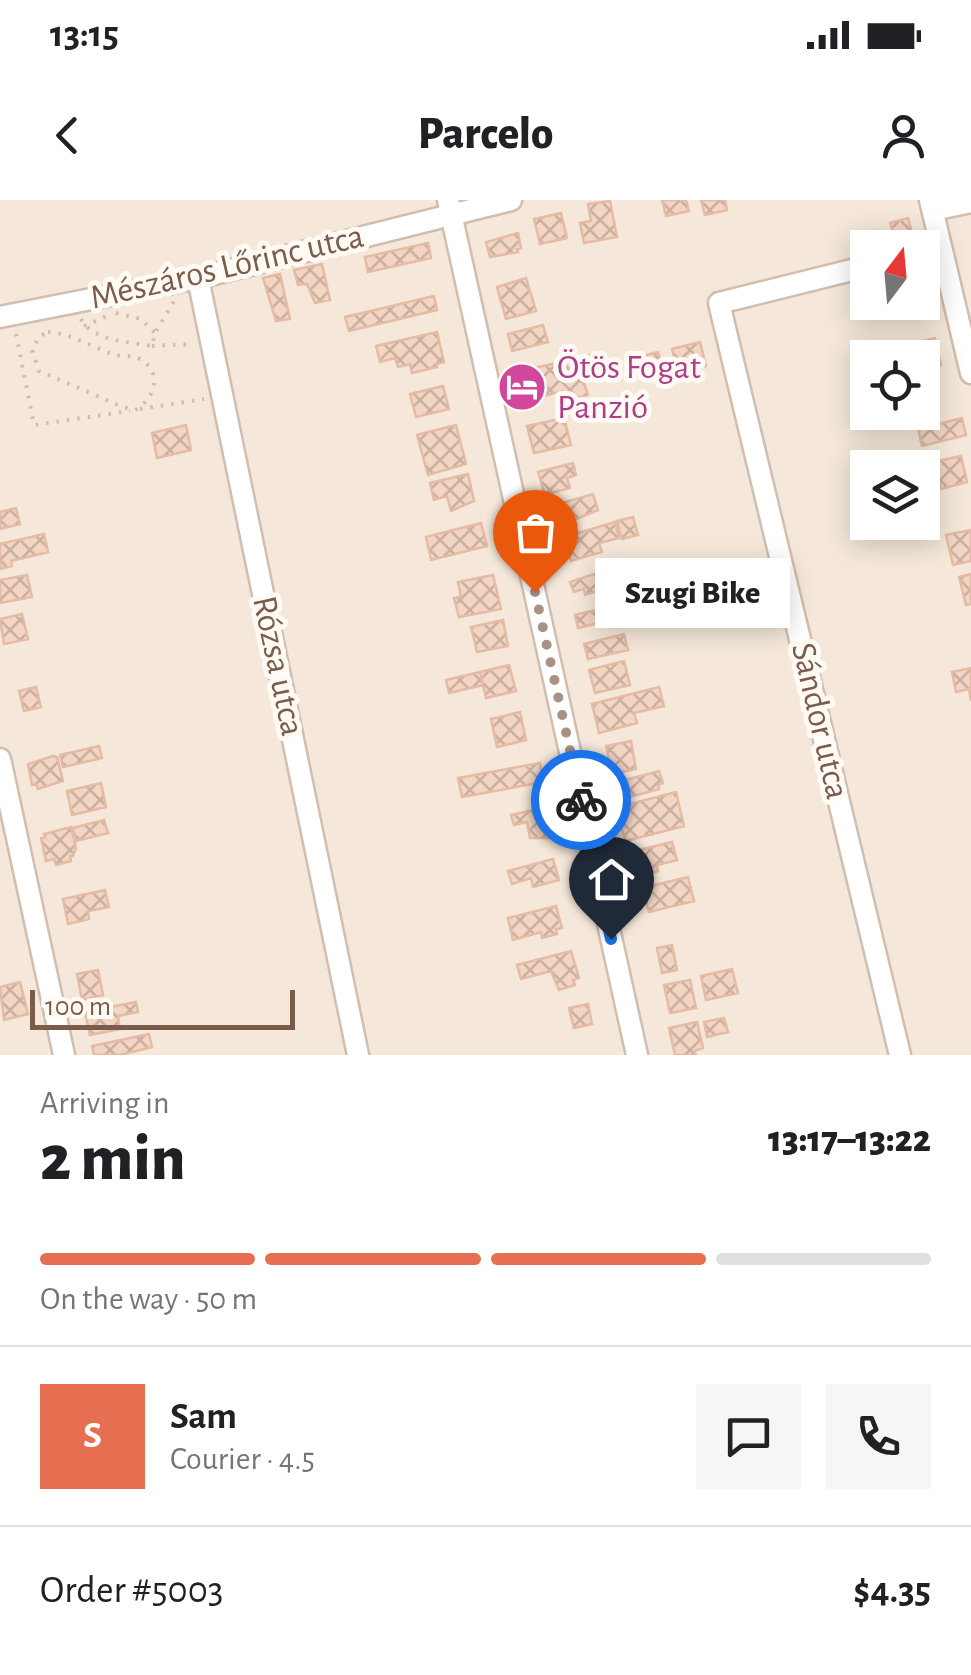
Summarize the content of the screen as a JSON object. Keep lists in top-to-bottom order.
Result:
{
  "streets": {
    "street": ["Mészáros Lőrinc utca", "Rózsa utca", "Sándor utca"]
  },
  "crossings": [
    ["Mészáros Lőrinc utca", "Rózsa utca"]
  ],
  "places": {
    "hotel": ["Ötös Fogat Panzió"],
    "other": ["Szugi Bike"]
  },
  "scale_bar": "100 m",
  "north": "top",
  "page": {
    "status": "13:15",
    "header": "Parcelo",
    "bubble": "Szugi Bike",
    "scale": "100 m",
    "heading": ["2 min", "Arriving in", "13:17–13:22"],
    "panel": [
      "Sam",
      "Courier · 4.5",
      "Order #5003",
      "$4.35"
    ],
    "bar": "On the way · 50 m",
    "round": "S"
  }
}
